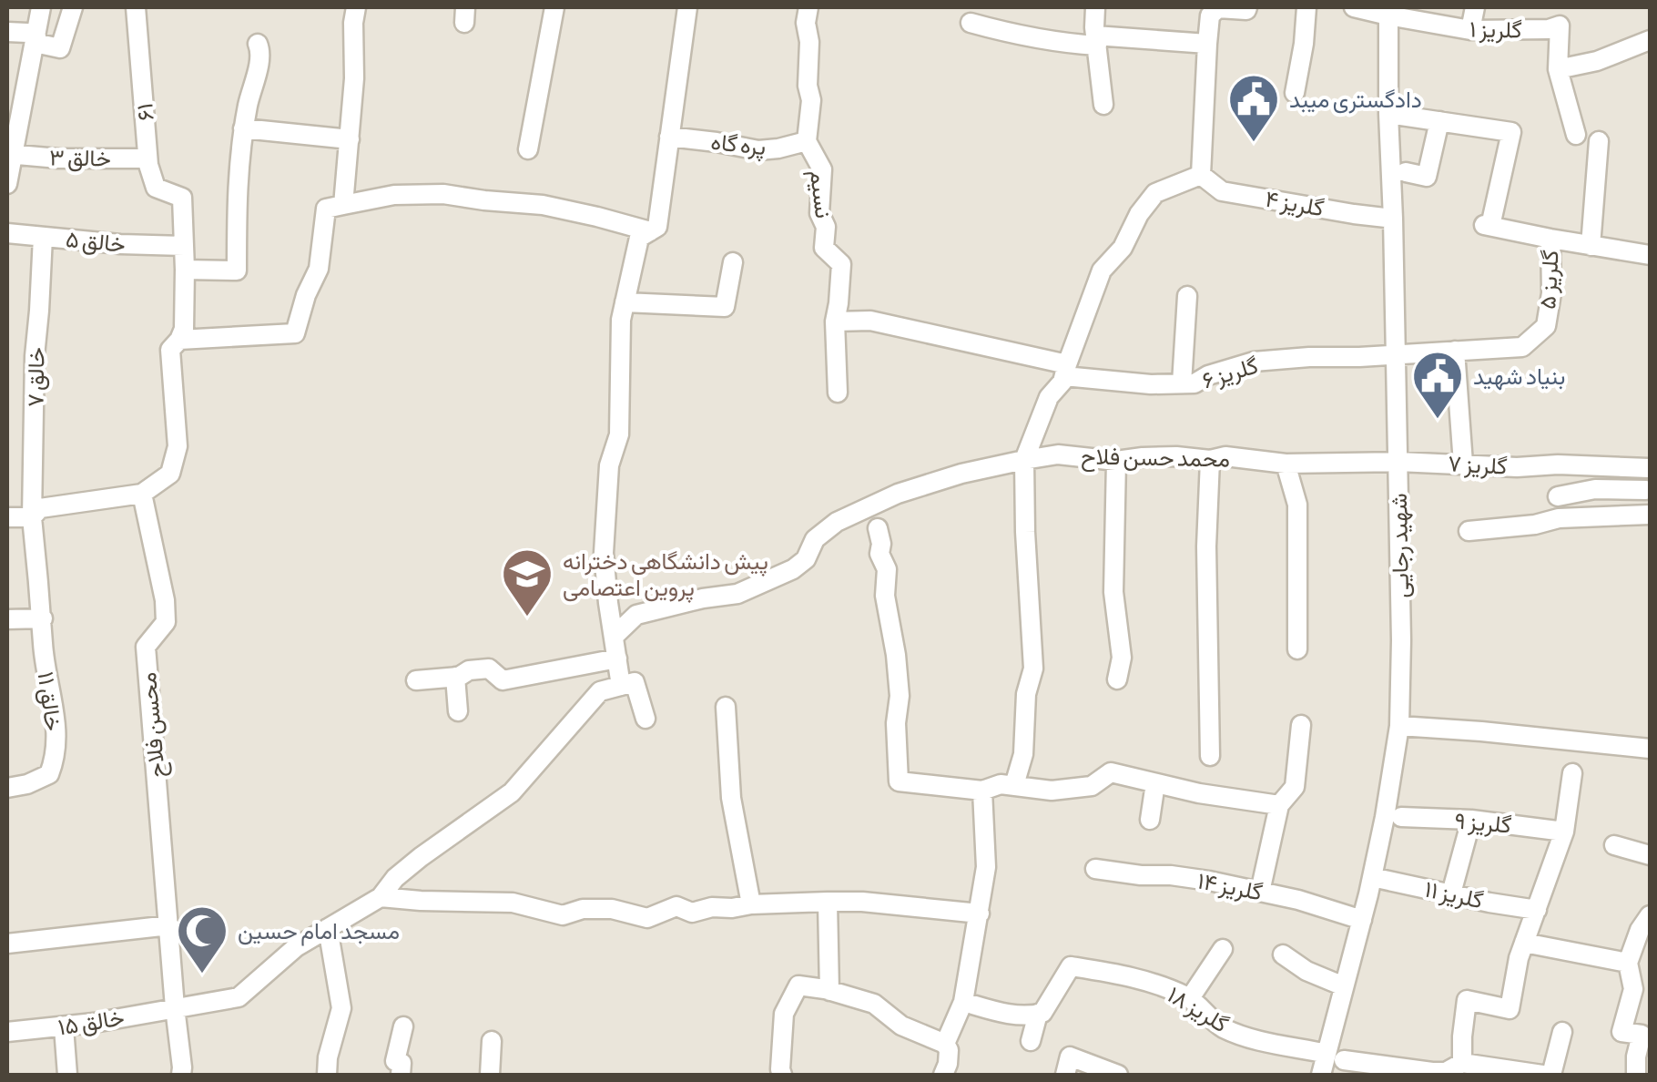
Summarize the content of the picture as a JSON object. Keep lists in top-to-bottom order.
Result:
{
  "streets": {
    "street": [
      "گلریز ۱",
      "۶۱",
      "پره گاه",
      "خالق ۳",
      "نسیم",
      "گلریز ۴",
      "خالق ۵",
      "گلریز ۵",
      "گلریز ۶",
      "خالق ۷",
      "محمد حسن فلاح",
      "گلریز ۷",
      "شهید رجایی",
      "خالق ۱۱",
      "محسن فلاح",
      "گلریز ۹",
      "گلریز ۱۴",
      "گلریز ۱۱",
      "گلریز ۱۸",
      "خالق ۱۵"
    ]
  },
  "crossings": [
    ["گلریز ۱", "شهید رجایی"],
    ["۶۱", "خالق ۳"],
    ["پره گاه", "نسیم"],
    ["نسیم", "گلریز ۶"],
    ["گلریز ۴", "شهید رجایی"],
    ["خالق ۵", "خالق ۷"],
    ["گلریز ۵", "گلریز ۶"],
    ["گلریز ۵", "شهید رجایی"],
    ["گلریز ۶", "شهید رجایی"],
    ["خالق ۷", "خالق ۱۱"],
    ["محمد حسن فلاح", "گلریز ۷"],
    ["محمد حسن فلاح", "شهید رجایی"],
    ["گلریز ۷", "شهید رجایی"],
    ["شهید رجایی", "گلریز ۱۴"],
    ["شهید رجایی", "گلریز ۱۱"],
    ["شهید رجایی", "گلریز ۱۸"],
    ["محسن فلاح", "خالق ۱۵"]
  ],
  "places": {
    "public building": ["دادگستری میبد", "بنیاد شهید"],
    "school or university": ["پیش دانشگاهی دخترانه پروین اعتصامی"],
    "mosque": ["مسجد امام حسین"]
  }
}
